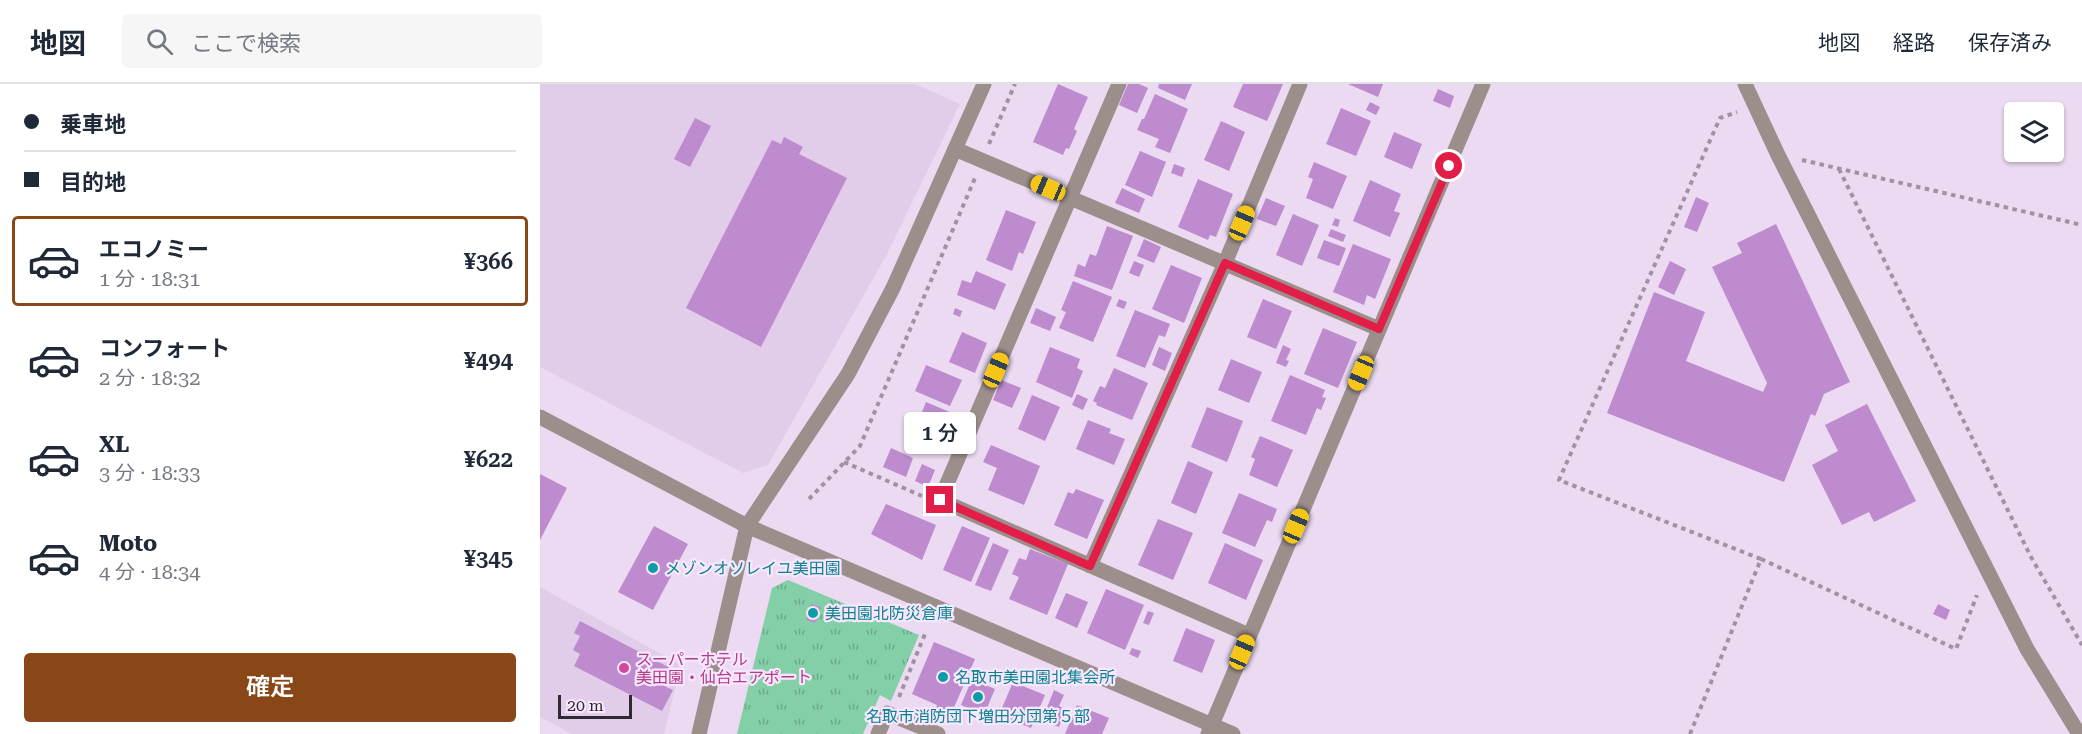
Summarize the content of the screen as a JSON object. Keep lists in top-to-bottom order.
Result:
{
  "places": [
    "メゾンオソレイユ美田園",
    "美田園北防災倉庫",
    "スーパーホテル 美田園・仙台エアポート",
    "名取市美田園北集会所",
    "名取市消防団下増田分団第５部"
  ],
  "scale_bar": "20 m",
  "page": {
    "header": "地図",
    "search": "ここで検索",
    "nav": ["地図", "経路", "保存済み"],
    "banner": ["乗車地", "目的地"],
    "list": [
      {
        "name": "エコノミー",
        "note": "1 分 · 18:31",
        "value": "¥366"
      },
      {
        "name": "コンフォート",
        "note": "2 分 · 18:32",
        "value": "¥494"
      },
      {
        "name": "XL",
        "note": "3 分 · 18:33",
        "value": "¥622"
      },
      {
        "name": "Moto",
        "note": "4 分 · 18:34",
        "value": "¥345"
      }
    ],
    "bubble": "1 分",
    "buttons": "確定",
    "scale": "20 m"
  }
}
